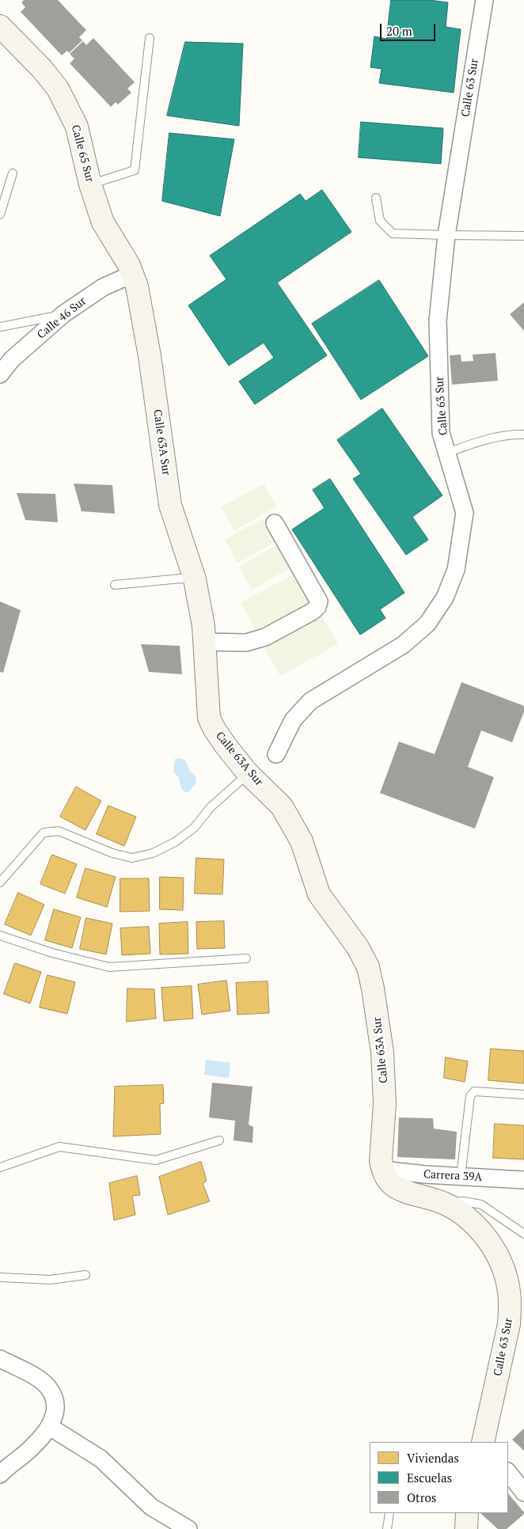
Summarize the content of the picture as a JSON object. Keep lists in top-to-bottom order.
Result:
{
  "streets": {
    "street": [
      "Calle 63 Sur",
      "Calle 65 Sur",
      "Calle 46 Sur",
      "Calle 63A Sur",
      "Carrera 39A"
    ]
  },
  "crossings": [
    ["Calle 63 Sur", "Calle 63A Sur"],
    ["Calle 63 Sur", "Carrera 39A"],
    ["Calle 65 Sur", "Calle 46 Sur"],
    ["Calle 65 Sur", "Calle 63A Sur"],
    ["Calle 46 Sur", "Calle 63A Sur"],
    ["Calle 63A Sur", "Carrera 39A"]
  ],
  "legend": ["Viviendas", "Escuelas", "Otros"],
  "scale_bar": "20 m"
}
